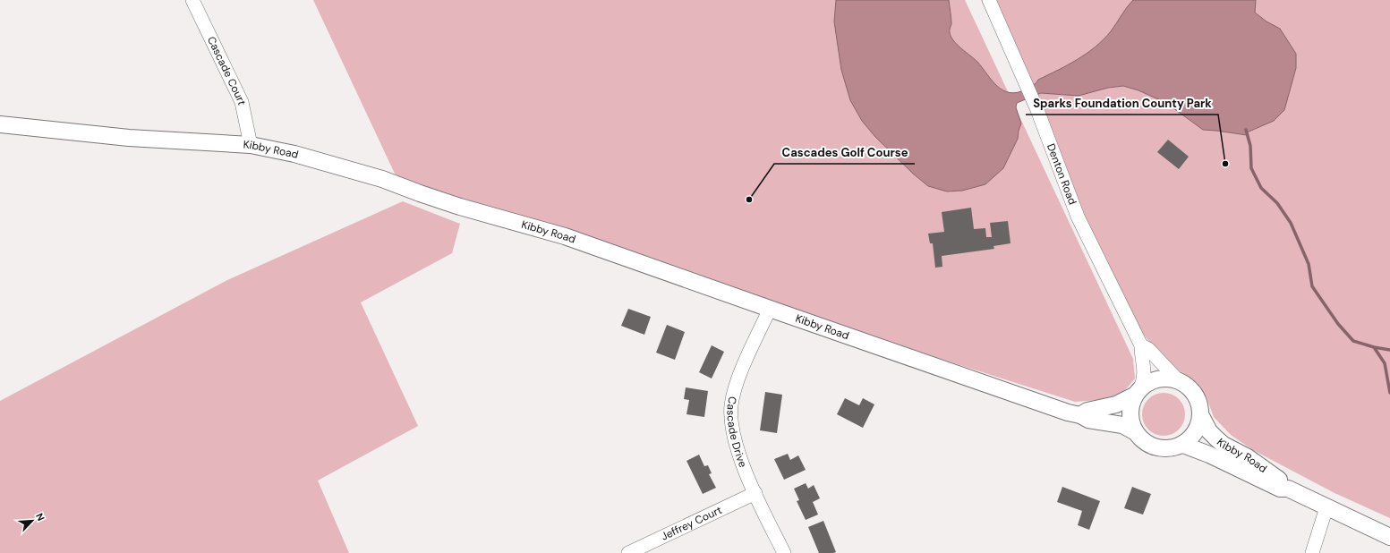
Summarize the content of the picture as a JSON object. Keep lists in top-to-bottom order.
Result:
{
  "streets": {
    "main road": ["Kibby Road"],
    "street": [
      "Cascade Court",
      "Denton Road",
      "Cascade Drive",
      "Jeffrey Court"
    ]
  },
  "crossings": [
    ["Cascade Court", "Kibby Road"],
    ["Kibby Road", "Denton Road"],
    ["Kibby Road", "Cascade Drive"],
    ["Cascade Drive", "Jeffrey Court"]
  ],
  "places": ["Sparks Foundation County Park", "Cascades Golf Course"],
  "north": "top right"
}
